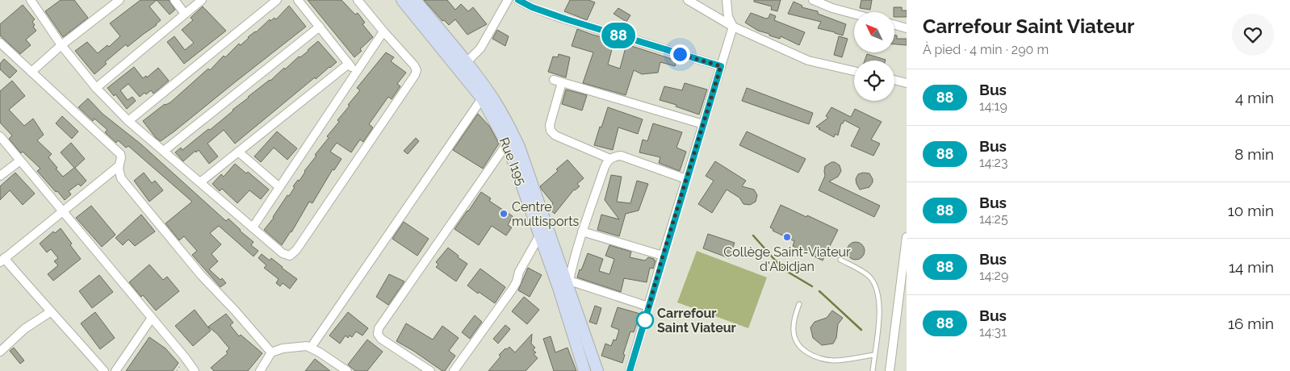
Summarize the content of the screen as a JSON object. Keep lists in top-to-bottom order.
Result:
{
  "streets": {
    "main road": ["Rue I195"]
  },
  "places": ["Centre multisports", "Collège Saint-Viateur d'Abidjan", "Carrefour Saint Viateur"],
  "lines": ["bus line 88"],
  "north": "top left",
  "page": {
    "on_map": "88",
    "heading": ["Carrefour Saint Viateur", "À pied · 4 min · 290 m"],
    "list": [
      {
        "mark": "88",
        "name": "Bus",
        "note": "14:19",
        "value": "4 min"
      },
      {
        "mark": "88",
        "name": "Bus",
        "note": "14:23",
        "value": "8 min"
      },
      {
        "mark": "88",
        "name": "Bus",
        "note": "14:25",
        "value": "10 min"
      },
      {
        "mark": "88",
        "name": "Bus",
        "note": "14:29",
        "value": "14 min"
      },
      {
        "mark": "88",
        "name": "Bus",
        "note": "14:31",
        "value": "16 min"
      }
    ]
  }
}
